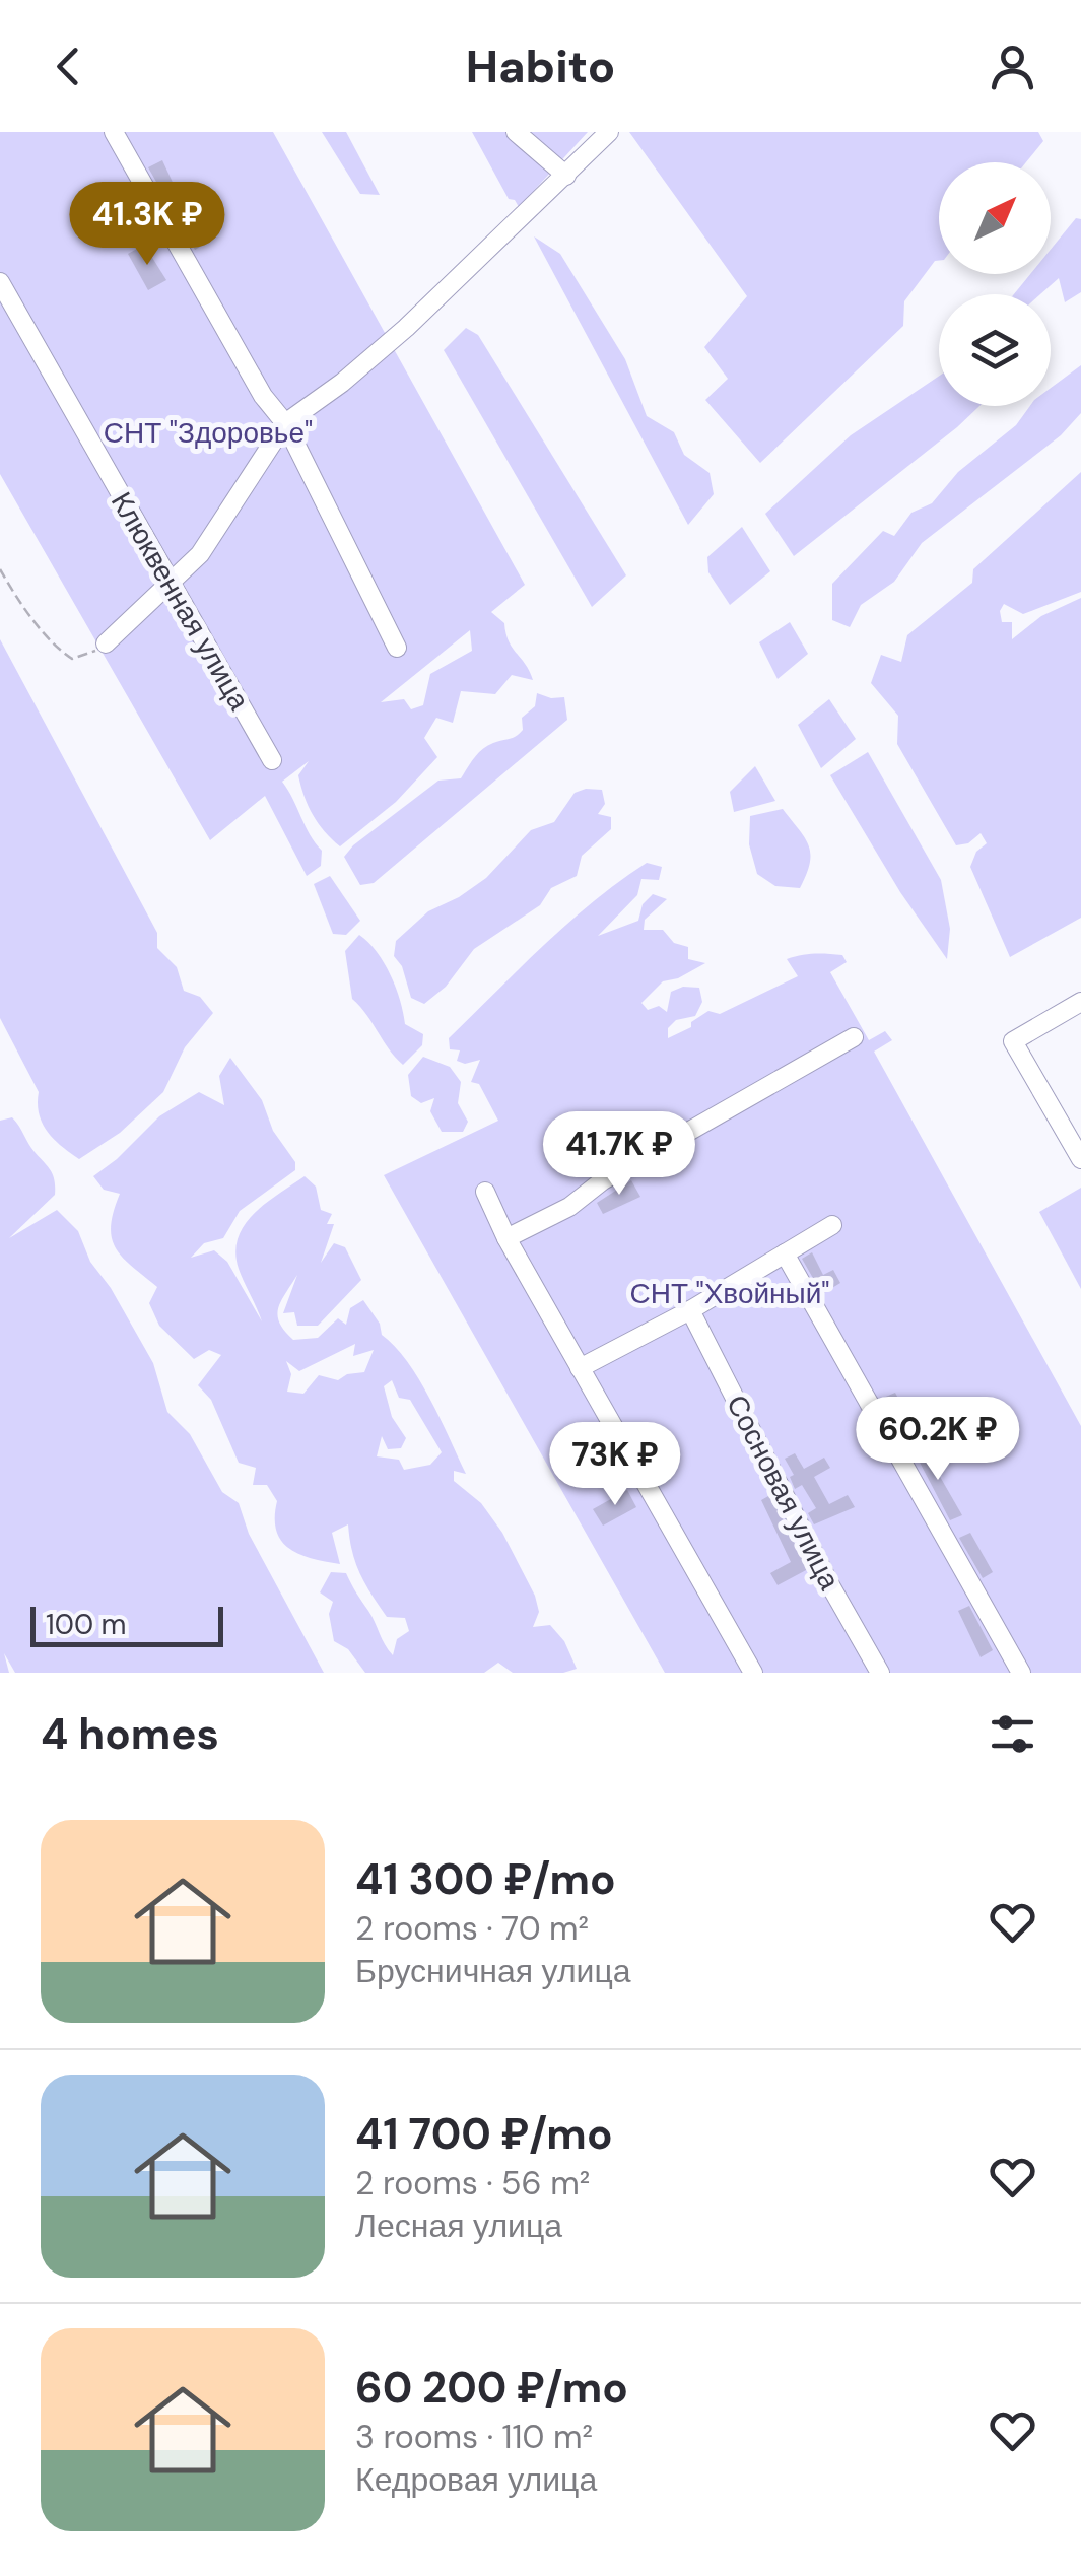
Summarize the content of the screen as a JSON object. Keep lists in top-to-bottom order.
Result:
{
  "streets": {
    "street": ["Клюквенная улица", "Сосновая улица"]
  },
  "parks": ["СНТ \"Здоровье\"", "СНТ \"Хвойный\""],
  "scale_bar": "100 m",
  "north": "top right",
  "page": {
    "header": "Habito",
    "price": [
      "41.3K ₽",
      "41.7K ₽",
      "60.2K ₽",
      "73K ₽"
    ],
    "scale": "100 m",
    "heading": "4 homes",
    "list": [
      {
        "name": "41 300 ₽/mo",
        "note": "2 rooms · 70 m² · Брусничная улица"
      },
      {
        "name": "41 700 ₽/mo",
        "note": "2 rooms · 56 m² · Лесная улица"
      },
      {
        "name": "60 200 ₽/mo",
        "note": "3 rooms · 110 m² · Кедровая улица"
      }
    ]
  }
}
